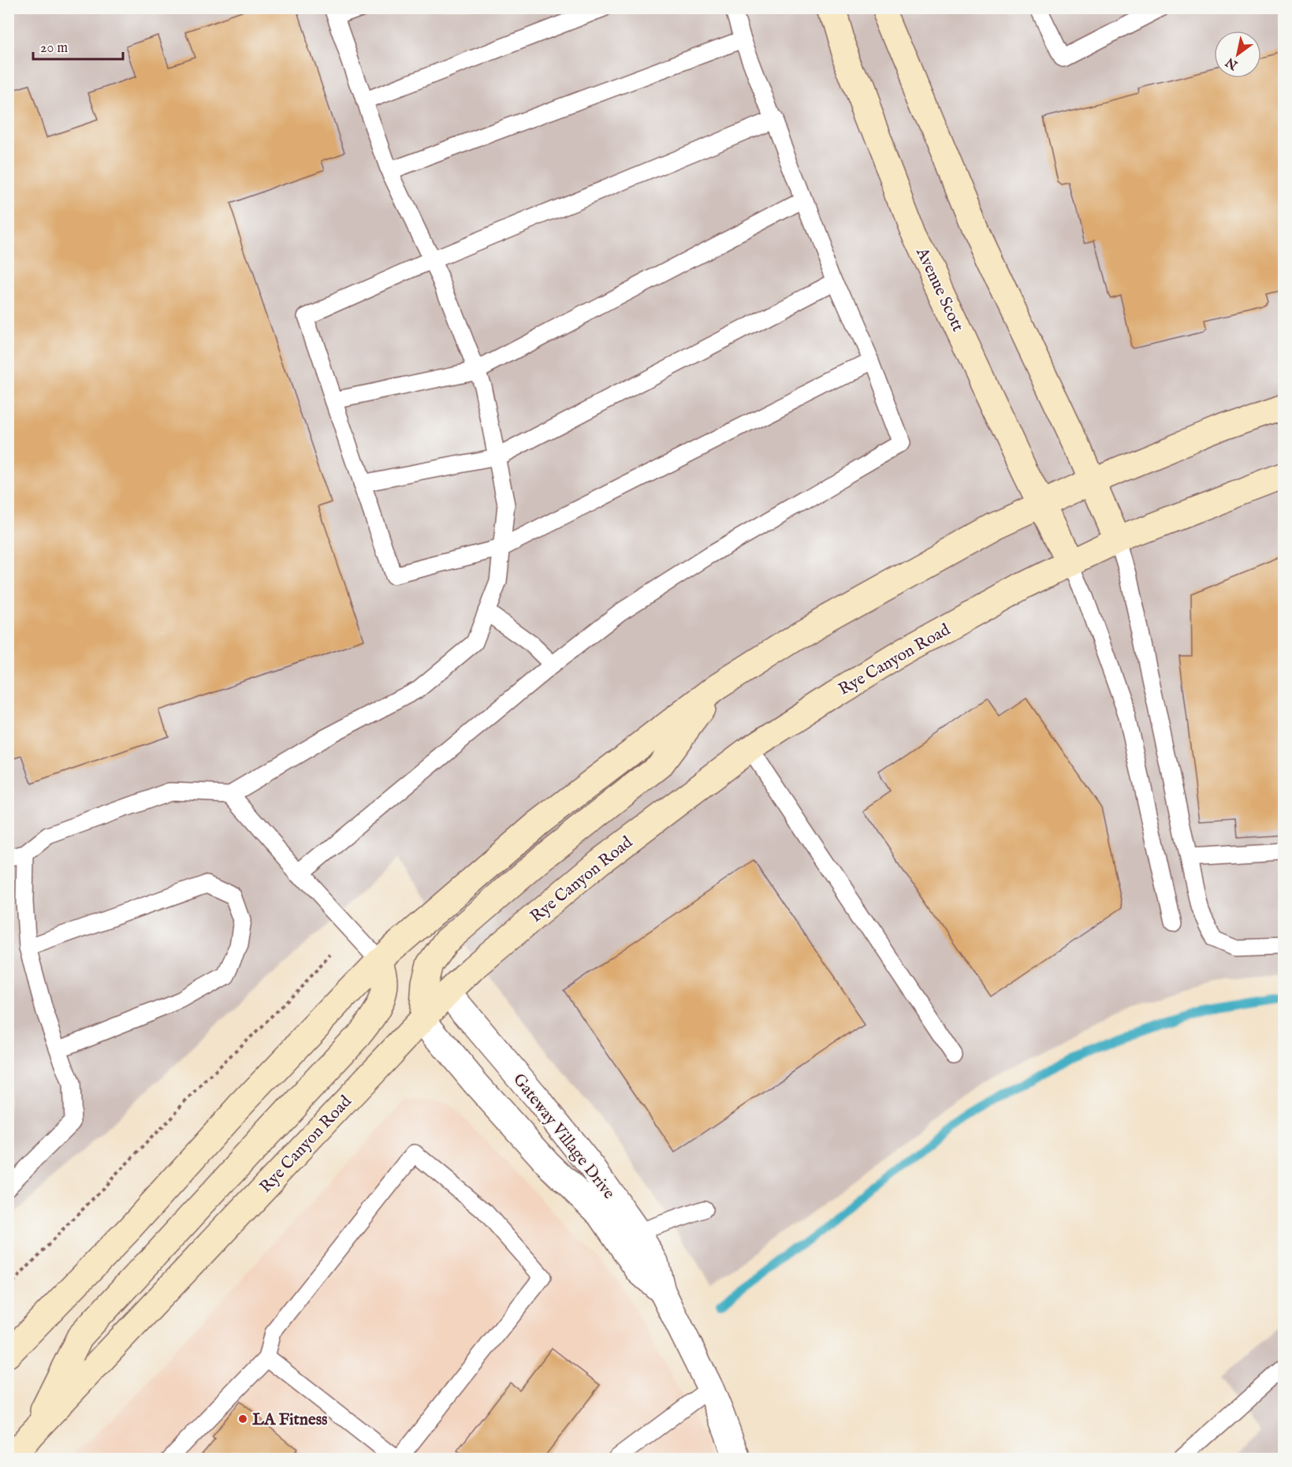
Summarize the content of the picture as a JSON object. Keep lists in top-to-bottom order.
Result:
{
  "streets": {
    "main road": ["Avenue Scott", "Rye Canyon Road"],
    "street": ["Gateway Village Drive"]
  },
  "crossings": [
    ["Avenue Scott", "Rye Canyon Road"],
    ["Rye Canyon Road", "Gateway Village Drive"]
  ],
  "places": ["LA Fitness"],
  "scale_bar": "20 m",
  "north": "bottom left"
}
